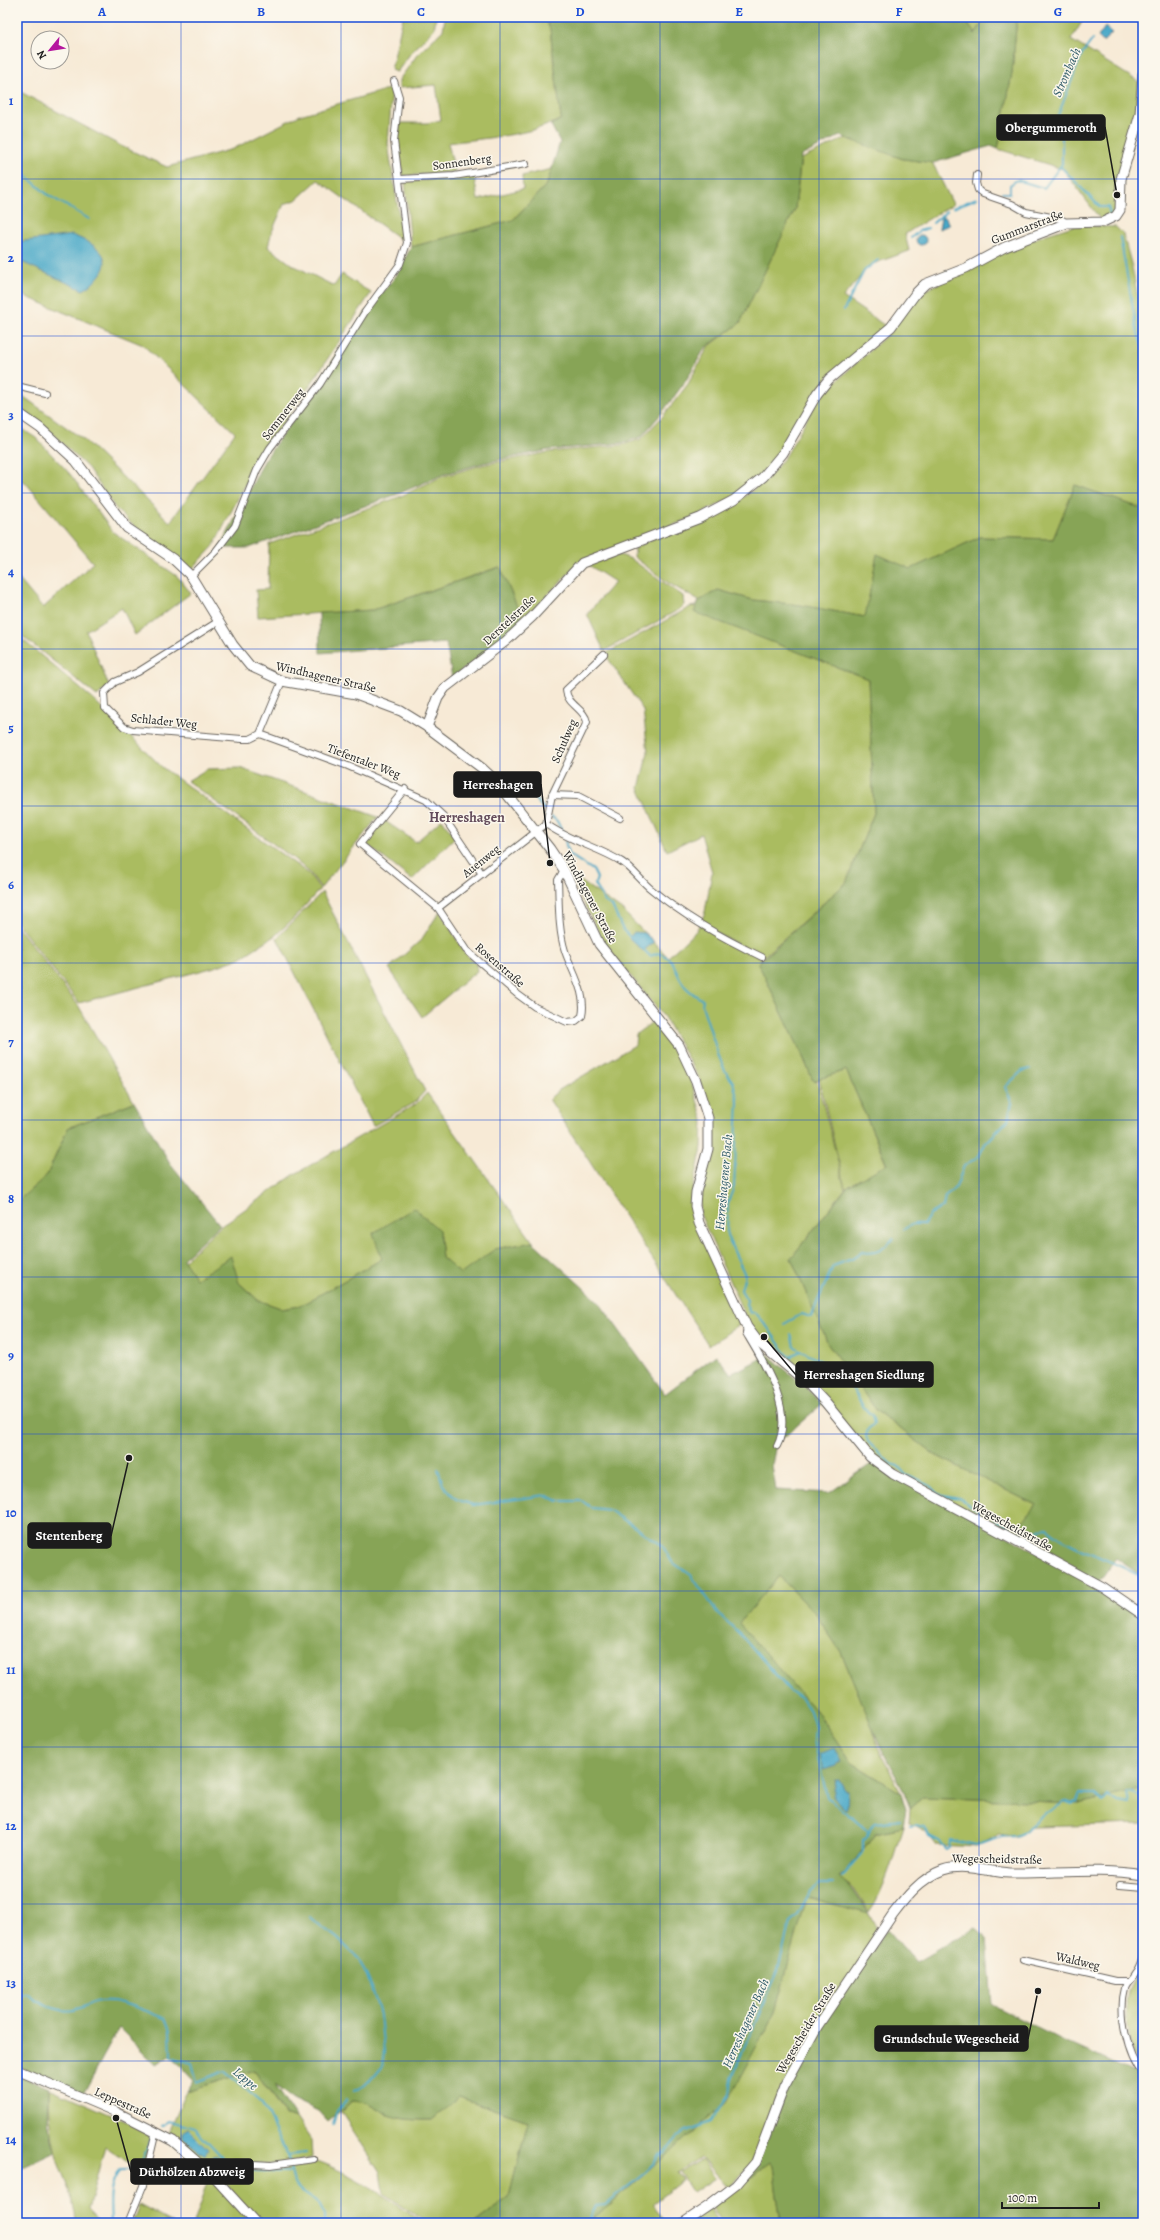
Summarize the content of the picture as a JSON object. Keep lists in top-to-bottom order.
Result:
{
  "streets": {
    "main road": [
      "Gummarstraße",
      "Derstelstraße",
      "Windhagener Straße",
      "Wegescheidstraße",
      "Wegescheider Straße",
      "Leppestraße"
    ],
    "street": [
      "Sonnenberg",
      "Sommerweg",
      "Schlader Weg",
      "Schulweg",
      "Tiefentaler Weg",
      "Auenweg",
      "Rosenstraße",
      "Waldweg"
    ]
  },
  "crossings": [
    ["Sonnenberg", "Sommerweg"],
    ["Gummarstraße", "Derstelstraße"],
    ["Sommerweg", "Windhagener Straße"],
    ["Derstelstraße", "Windhagener Straße"],
    ["Windhagener Straße", "Schlader Weg"],
    ["Windhagener Straße", "Auenweg"],
    ["Windhagener Straße", "Rosenstraße"],
    ["Windhagener Straße", "Wegescheidstraße"],
    ["Schlader Weg", "Tiefentaler Weg"],
    ["Tiefentaler Weg", "Auenweg"],
    ["Tiefentaler Weg", "Rosenstraße"],
    ["Auenweg", "Rosenstraße"],
    ["Wegescheidstraße", "Wegescheider Straße"]
  ],
  "districts": ["Herreshagen"],
  "water": ["Strombach", "Herreshagener Bach", "Leppe"],
  "places": [
    "Obergummeroth",
    "Herreshagen",
    "Herreshagen Siedlung",
    "Stentenberg",
    "Grundschule Wegescheid",
    "Dürhölzen Abzweig"
  ],
  "scale_bar": "100 m",
  "north": "bottom left",
  "grid": {
    "columns": [
      "A",
      "B",
      "C",
      "D",
      "E",
      "F",
      "G"
    ],
    "rows": [
      "1",
      "2",
      "3",
      "4",
      "5",
      "6",
      "7",
      "8",
      "9",
      "10",
      "11",
      "12",
      "13",
      "14"
    ]
  }
}
